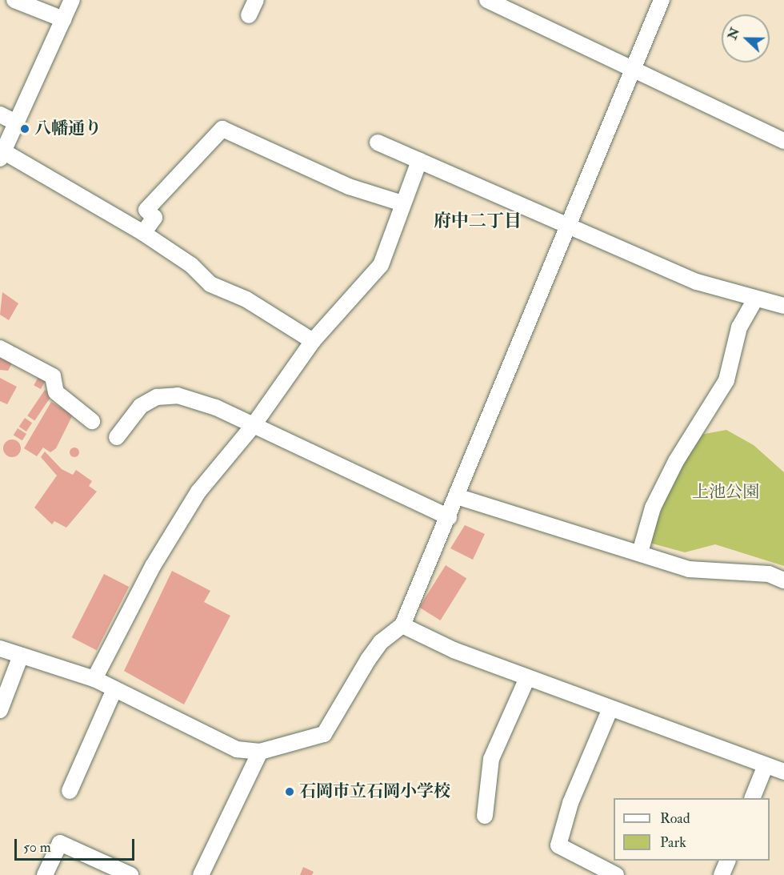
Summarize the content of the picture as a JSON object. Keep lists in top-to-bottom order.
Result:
{
  "districts": ["府中二丁目"],
  "parks": ["上池公園"],
  "places": ["八幡通り", "石岡市立石岡小学校"],
  "legend": ["Road", "Park"],
  "scale_bar": "50 m",
  "north": "left"
}
